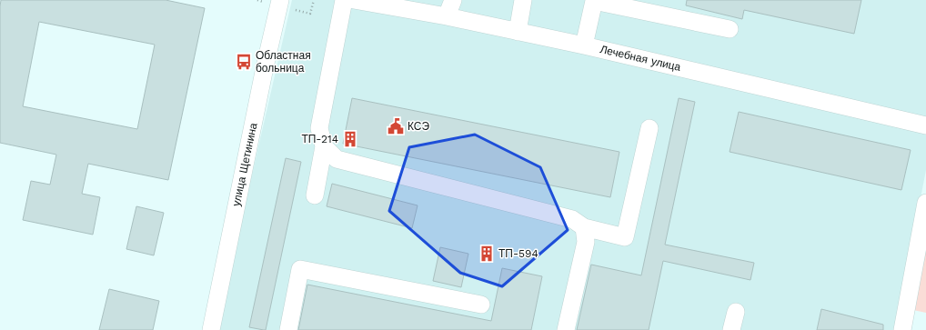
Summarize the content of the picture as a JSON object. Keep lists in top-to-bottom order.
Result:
{
  "streets": {
    "street": ["Лечебная улица", "улица Щетинина"]
  },
  "places": {
    "bus stop": ["Областная больница"],
    "public building": ["КСЭ"],
    "building": ["ТП-214", "ТП-594"]
  }
}
